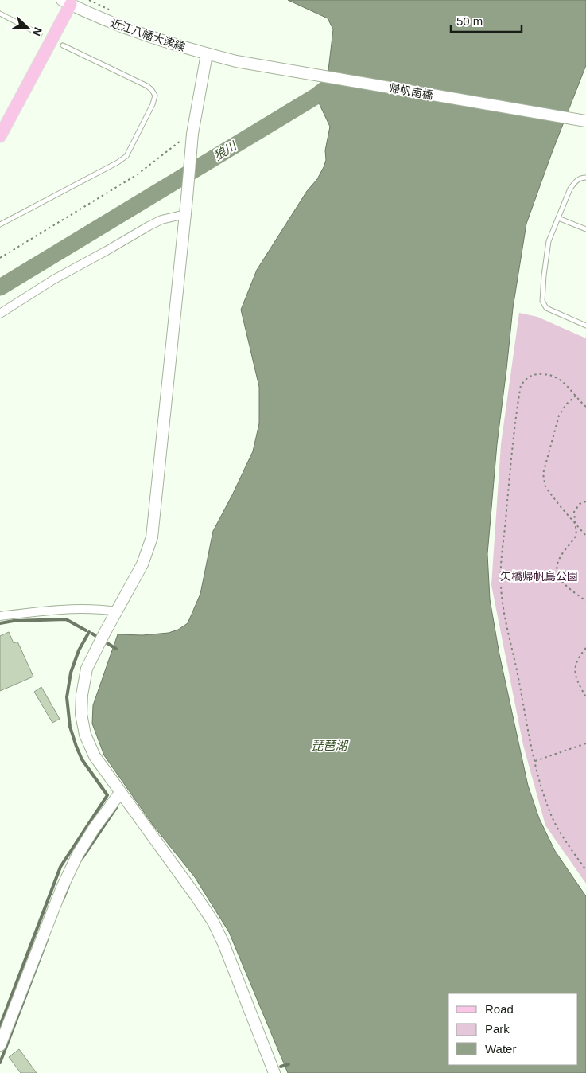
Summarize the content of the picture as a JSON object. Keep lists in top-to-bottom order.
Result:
{
  "streets": {
    "street": ["近江八幡大津線", "帰帆南橋"]
  },
  "crossings": [
    ["近江八幡大津線", "帰帆南橋"]
  ],
  "water": ["狼川", "琵琶湖"],
  "parks": ["矢橋帰帆島公園"],
  "legend": ["Road", "Park", "Water"],
  "scale_bar": "50 m",
  "north": "right"
}
